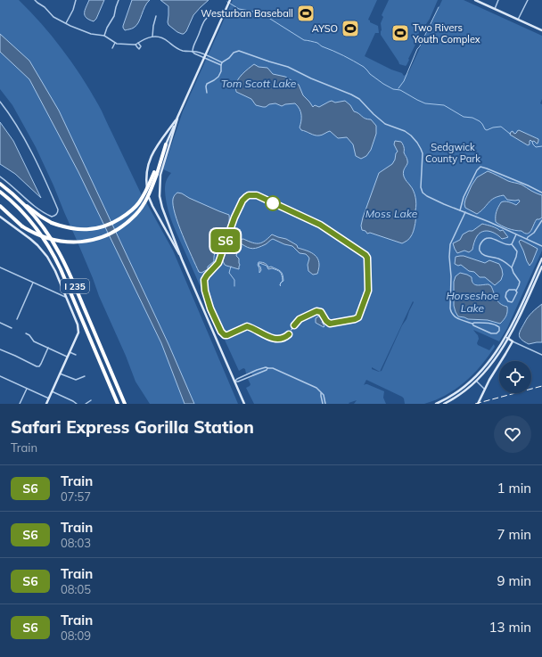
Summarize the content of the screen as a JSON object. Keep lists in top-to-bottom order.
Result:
{
  "streets": {
    "highway": ["I 235"]
  },
  "water": ["Tom Scott Lake", "Moss Lake", "Horseshoe Lake"],
  "parks": ["Sedgwick County Park"],
  "places": {
    "sports": ["Westurban Baseball", "AYSO", "Two Rivers Youth Complex"]
  },
  "page": {
    "on_map": "S6",
    "heading": ["Safari Express Gorilla Station", "Train"],
    "list": [
      {
        "mark": "S6",
        "name": "Train",
        "note": "07:57",
        "value": "1 min"
      },
      {
        "mark": "S6",
        "name": "Train",
        "note": "08:03",
        "value": "7 min"
      },
      {
        "mark": "S6",
        "name": "Train",
        "note": "08:05",
        "value": "9 min"
      },
      {
        "mark": "S6",
        "name": "Train",
        "note": "08:09",
        "value": "13 min"
      }
    ]
  }
}
